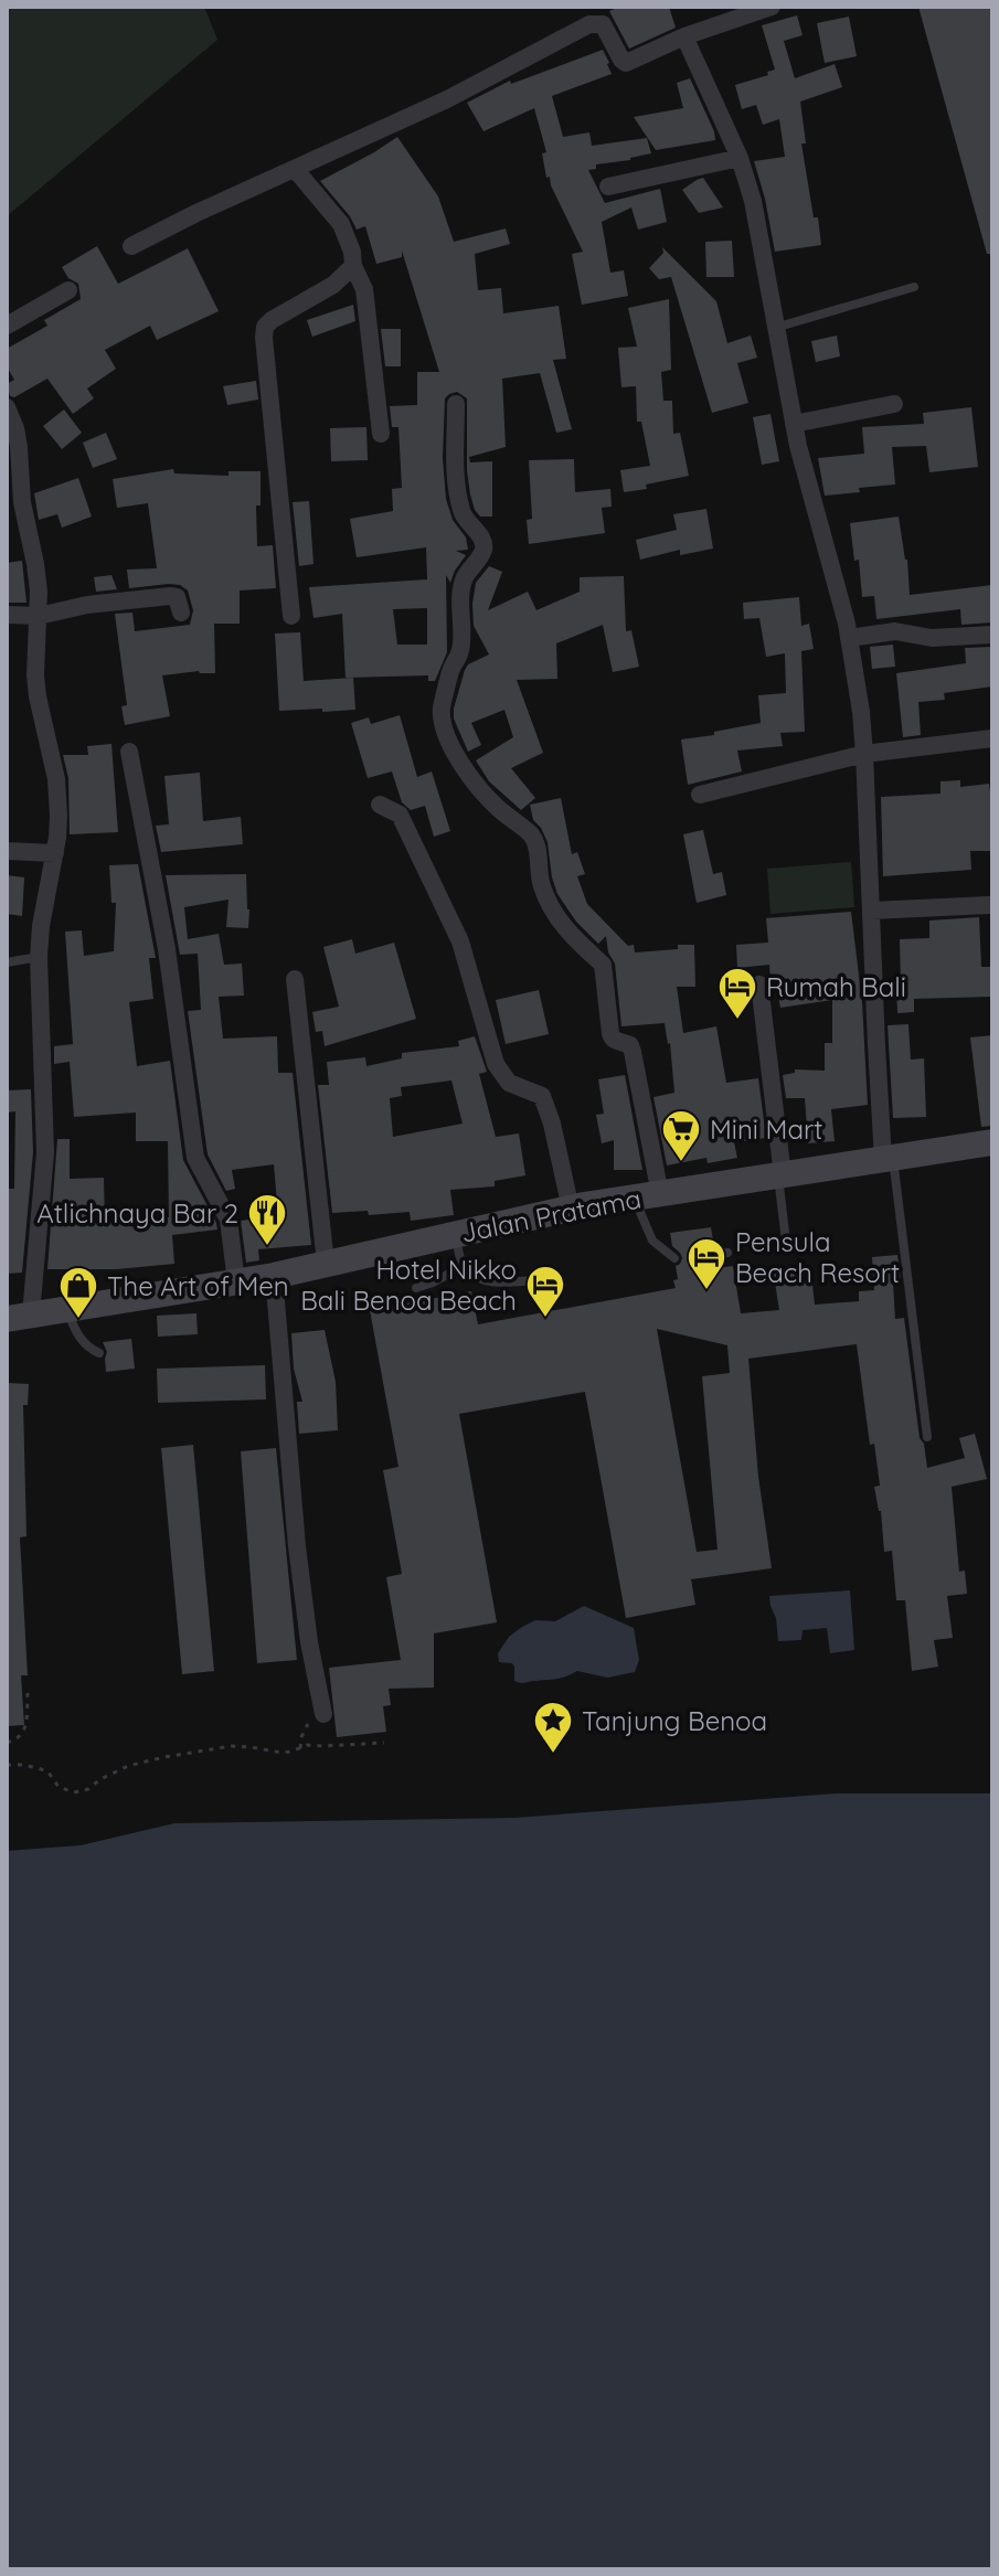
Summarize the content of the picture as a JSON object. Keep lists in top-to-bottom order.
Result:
{
  "streets": {
    "street": ["Jalan Pratama"]
  },
  "places": {
    "hotel": ["Rumah Bali", "Pensula Beach Resort", "Hotel Nikko Bali Benoa Beach"],
    "supermarket": ["Mini Mart"],
    "restaurant": ["Atlichnaya Bar 2"],
    "shop": ["The Art of Men"],
    "place": ["Tanjung Benoa"]
  }
}
